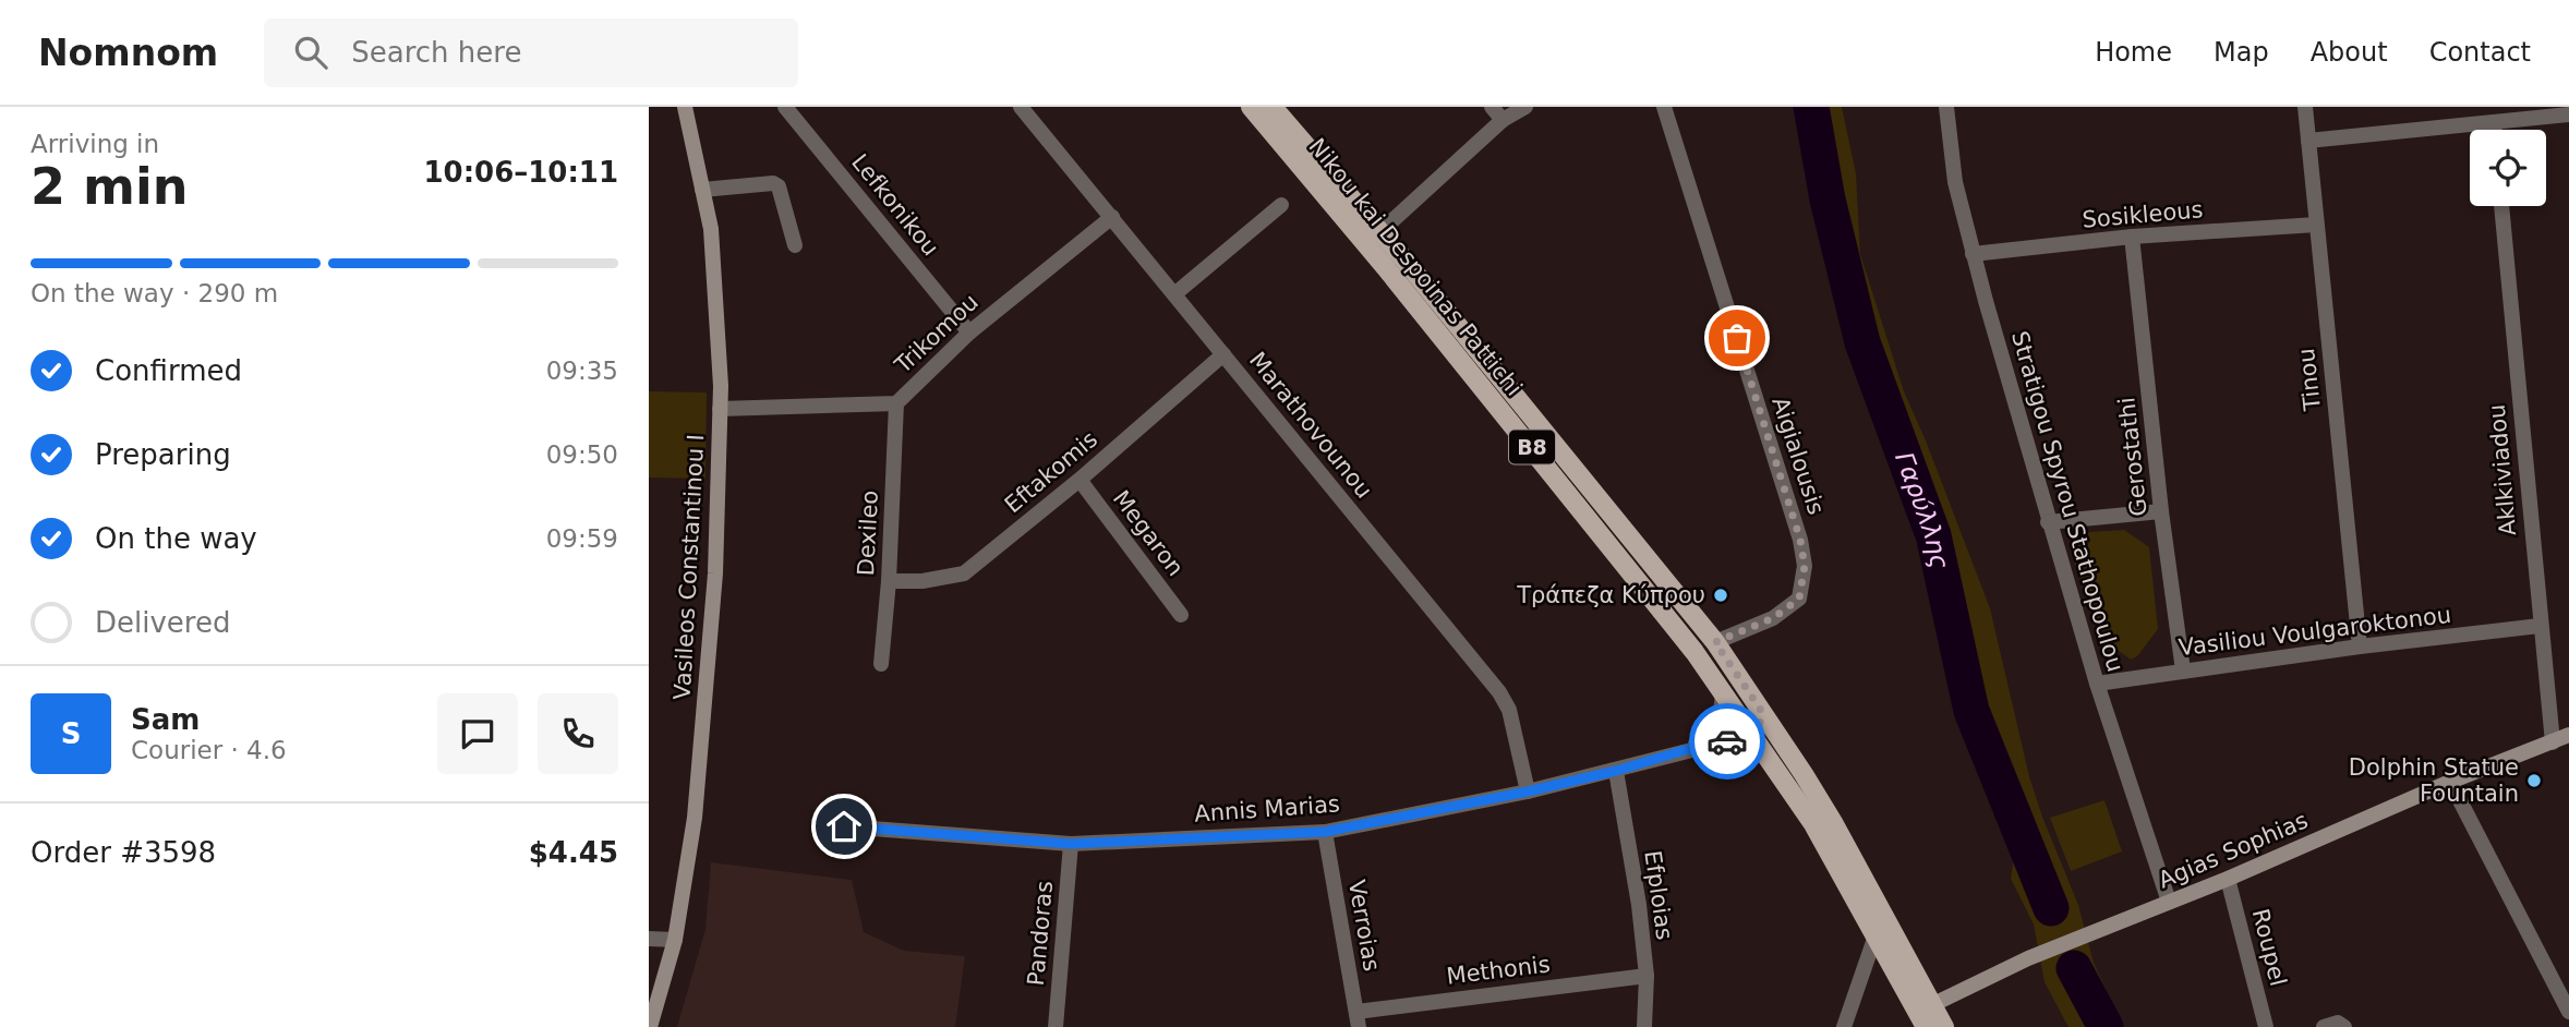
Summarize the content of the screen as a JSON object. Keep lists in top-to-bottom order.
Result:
{
  "streets": {
    "main road": [
      "Nikou kai Despoinas Pattichi",
      "B8",
      "Vasileos Constantinou I",
      "Agias Sophias"
    ],
    "street": [
      "Lefkonikou",
      "Sosikleous",
      "Trikomou",
      "Tinou",
      "Marathovounou",
      "Aigialousis",
      "Gerostathi",
      "Aklkiviadou",
      "Eftakomis",
      "Stratigou Spyrou Stathopoulou",
      "Dexileo",
      "Megaron",
      "Vasiliou Voulgaroktonou",
      "Annis Marias",
      "Efploias",
      "Verroias",
      "Pandoras",
      "Roupel",
      "Methonis"
    ]
  },
  "crossings": [
    ["Lefkonikou", "Trikomou"],
    ["Sosikleous", "Tinou"],
    ["Sosikleous", "Gerostathi"],
    ["Sosikleous", "Stratigou Spyrou Stathopoulou"],
    ["Nikou kai Despoinas Pattichi", "Aigialousis"],
    ["Nikou kai Despoinas Pattichi", "Annis Marias"],
    ["Nikou kai Despoinas Pattichi", "Agias Sophias"],
    ["Trikomou", "Marathovounou"],
    ["Trikomou", "Dexileo"],
    ["Trikomou", "Vasileos Constantinou I"],
    ["Tinou", "Vasiliou Voulgaroktonou"],
    ["Marathovounou", "Eftakomis"],
    ["Marathovounou", "Annis Marias"],
    ["Gerostathi", "Vasiliou Voulgaroktonou"],
    ["Aklkiviadou", "Vasiliou Voulgaroktonou"],
    ["Aklkiviadou", "Agias Sophias"],
    ["Eftakomis", "Dexileo"],
    ["Eftakomis", "Megaron"],
    ["Stratigou Spyrou Stathopoulou", "Vasiliou Voulgaroktonou"],
    ["Stratigou Spyrou Stathopoulou", "Agias Sophias"],
    ["Annis Marias", "Efploias"],
    ["Annis Marias", "Verroias"],
    ["Annis Marias", "Pandoras"],
    ["Agias Sophias", "Roupel"],
    ["Efploias", "Methonis"],
    ["Verroias", "Methonis"]
  ],
  "water": ["Γαρύλλης"],
  "places": ["Τράπεζα Κύπρου", "Dolphin Statue Fountain"],
  "page": {
    "header": "Nomnom",
    "search": "Search here",
    "nav": [
      "Home",
      "Map",
      "About",
      "Contact"
    ],
    "heading": ["2 min", "Arriving in", "10:06–10:11"],
    "panel": [
      "Sam",
      "Courier · 4.6",
      "Order #3598",
      "$4.45"
    ],
    "bar": "On the way · 290 m",
    "list": [
      ["Confirmed", "09:35"],
      ["Preparing", "09:50"],
      ["On the way", "09:59"],
      "Delivered"
    ],
    "round": "S"
  }
}
